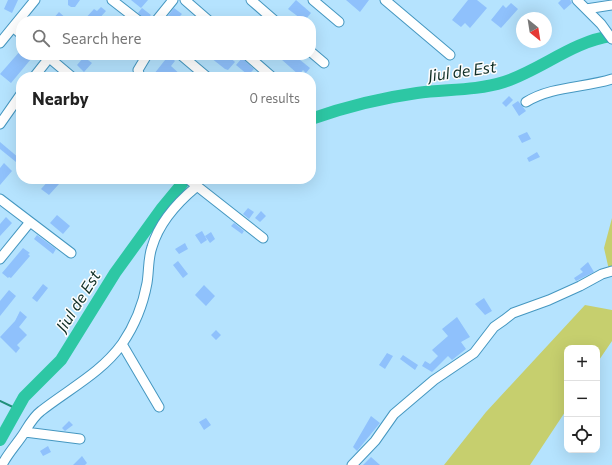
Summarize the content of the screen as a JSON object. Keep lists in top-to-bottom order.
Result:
{
  "water": ["Jiul de Est"],
  "north": "bottom right",
  "page": {
    "search": "Search here",
    "heading": ["Nearby", "0 results"],
    "map_buttons": ["+", "−"]
  }
}
